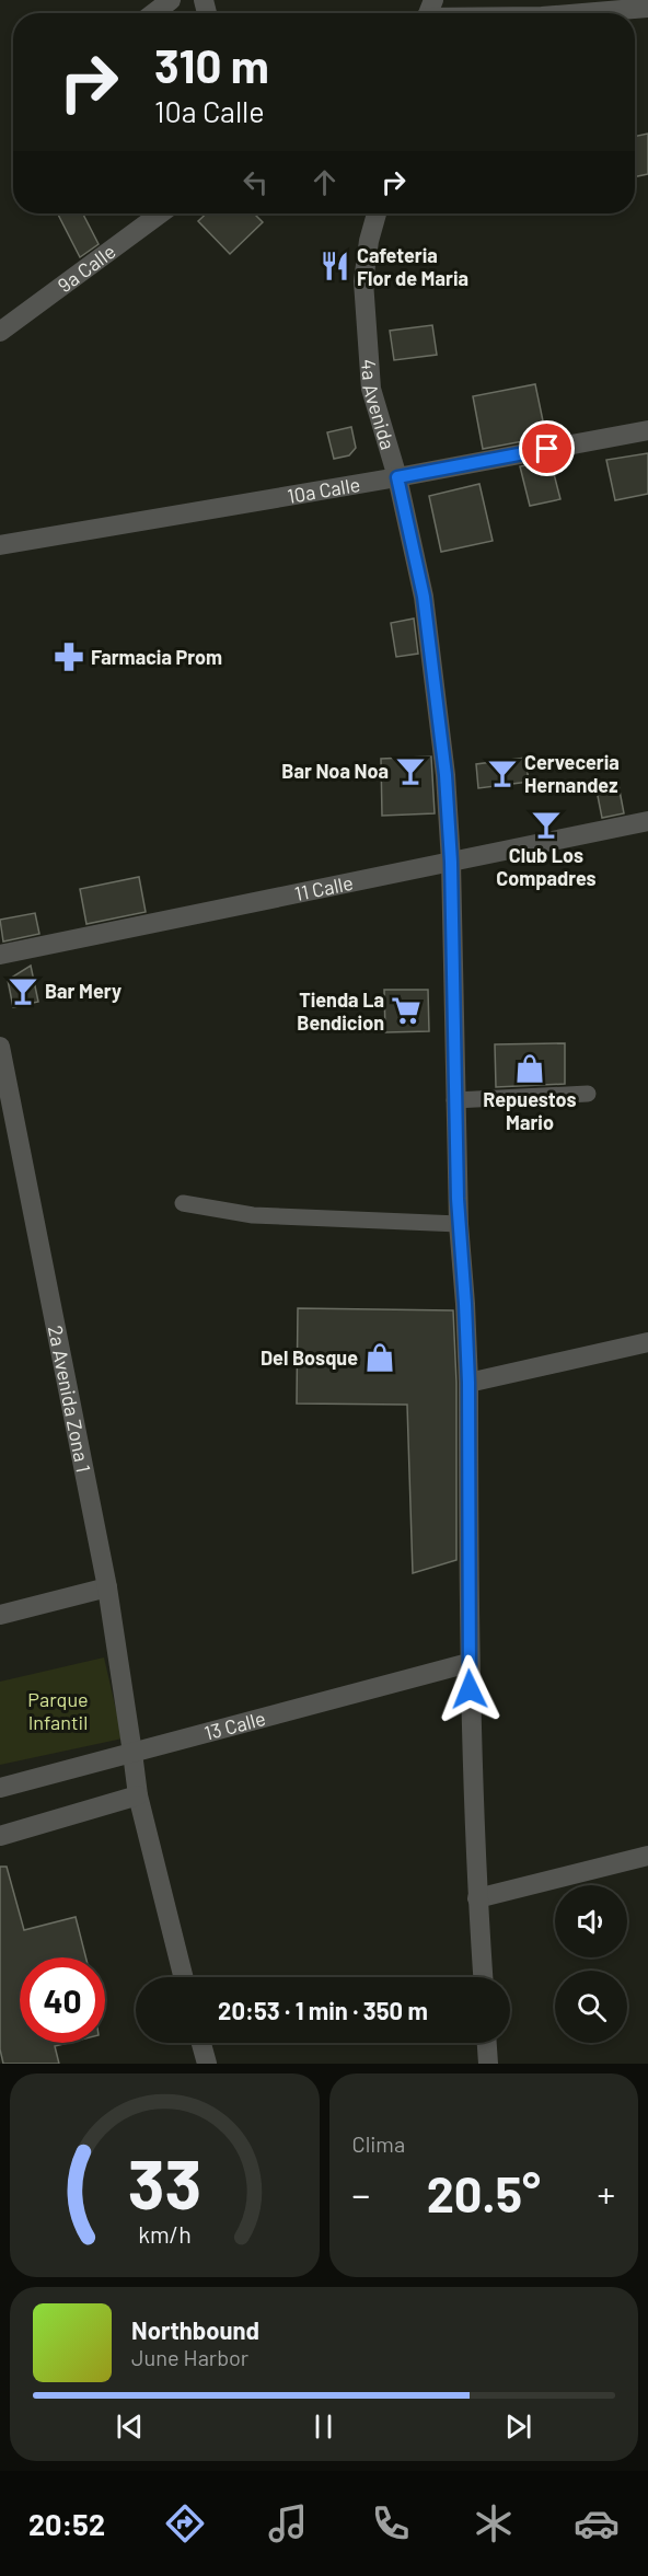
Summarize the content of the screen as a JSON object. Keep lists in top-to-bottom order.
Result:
{
  "streets": {
    "street": [
      "9a Calle",
      "4a Avenida",
      "10a Calle",
      "11 Calle",
      "2a Avenida Zona 1",
      "13 Calle"
    ]
  },
  "crossings": [
    ["4a Avenida", "10a Calle"],
    ["4a Avenida", "11 Calle"],
    ["4a Avenida", "13 Calle"],
    ["2a Avenida Zona 1", "13 Calle"]
  ],
  "parks": ["Parque Infantil"],
  "places": {
    "restaurant": ["Cafeteria Flor de Maria"],
    "pharmacy": ["Farmacia Prom"],
    "bar": [
      "Bar Noa Noa",
      "Cerveceria Hernandez",
      "Club Los Compadres",
      "Bar Mery"
    ],
    "supermarket": ["Tienda La Bendicion"],
    "shop": ["Repuestos Mario", "Del Bosque"]
  },
  "page": {
    "turn": ["310 m", "10a Calle"],
    "limit": "40",
    "trip": "20:53 · 1 min · 350 m",
    "tile": "Clima",
    "heat": ["−", "20.5°", "+"],
    "song": ["Northbound", "June Harbor"],
    "tabs": "20:52",
    "gauge": ["33", "km/h"]
  }
}
